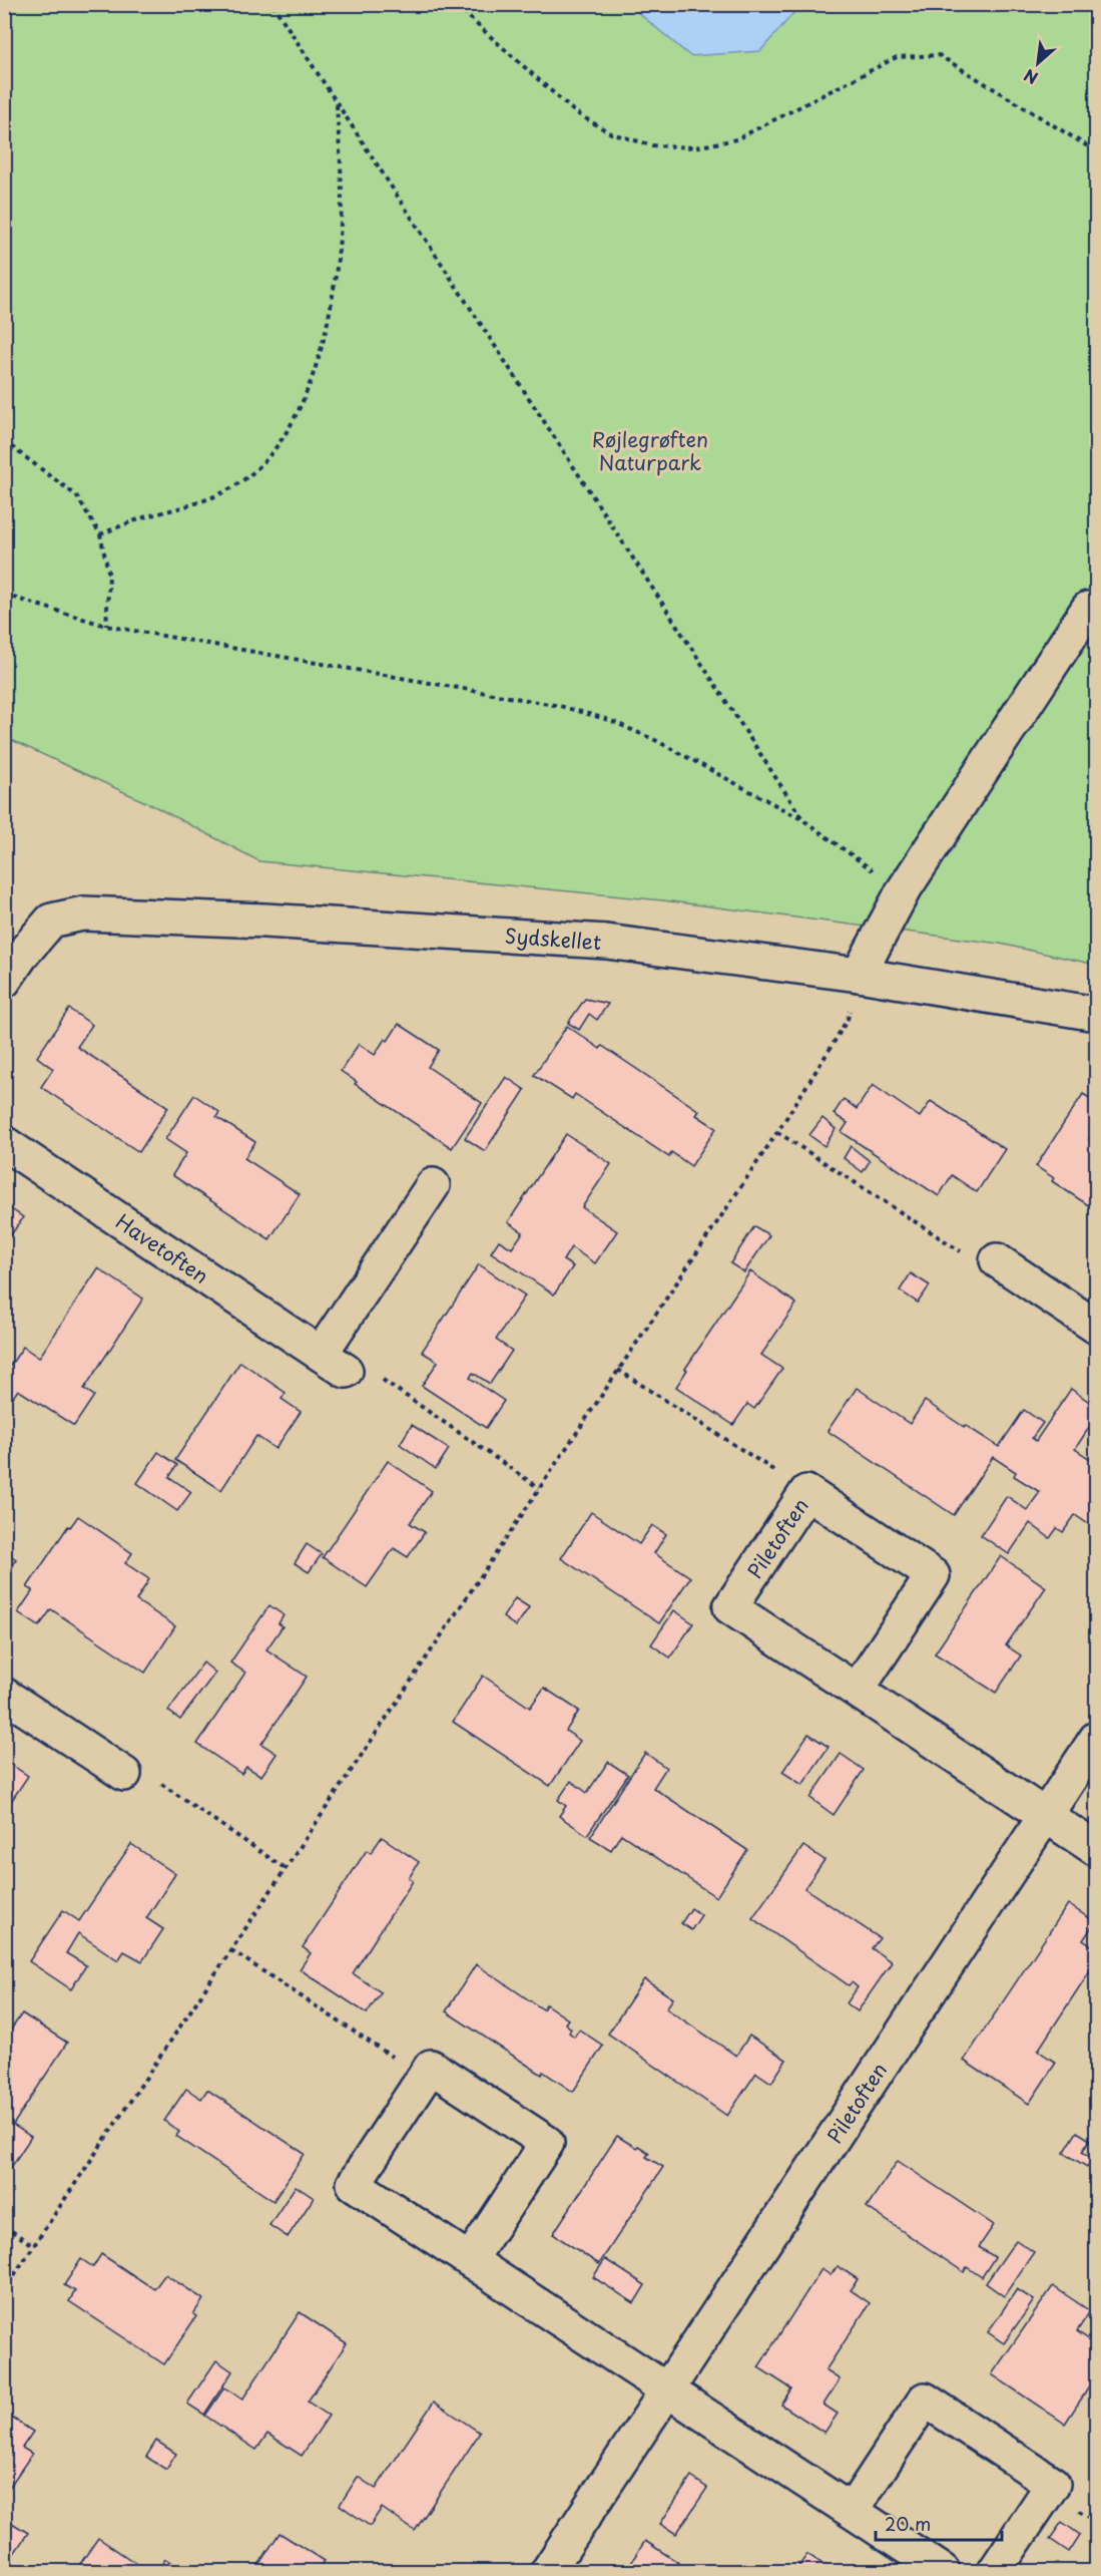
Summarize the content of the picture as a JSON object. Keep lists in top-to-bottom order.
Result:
{
  "streets": {
    "street": ["Sydskellet", "Havetoften", "Piletoften"]
  },
  "parks": ["Røjlegrøften Naturpark"],
  "scale_bar": "20 m",
  "north": "bottom left"
}
